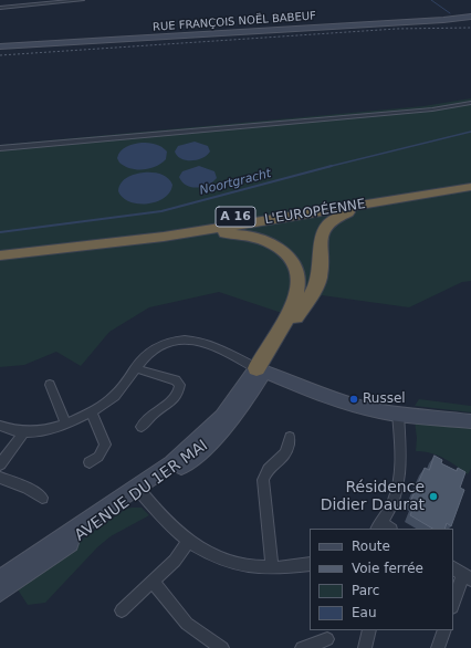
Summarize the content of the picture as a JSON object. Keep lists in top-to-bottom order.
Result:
{
  "streets": {
    "highway": ["L'EUROPÉENNE", "A 16"],
    "street": ["RUE FRANÇOIS NOËL BABEUF", "AVENUE DU 1ER MAI"]
  },
  "water": ["Noortgracht"],
  "places": ["Russel", "Résidence Didier Daurat"],
  "legend": [
    "Route",
    "Voie ferrée",
    "Parc",
    "Eau"
  ]
}
